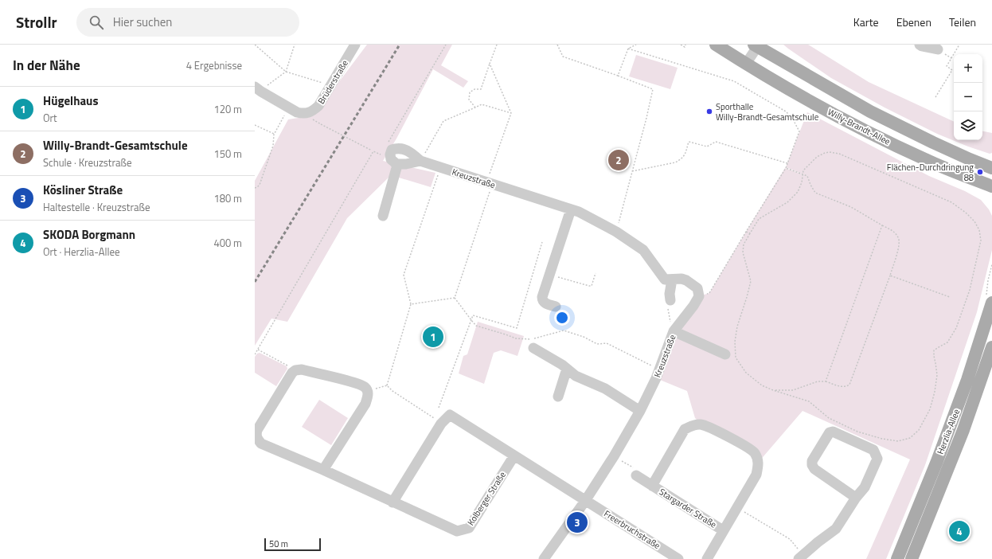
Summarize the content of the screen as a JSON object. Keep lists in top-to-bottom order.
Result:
{
  "streets": {
    "main road": ["Willy-Brandt-Allee", "Herzlia-Allee"],
    "street": [
      "Brüderstraße",
      "Kreuzstraße",
      "Kolberger Straße",
      "Stargarder Straße",
      "Freerbruchstraße"
    ]
  },
  "crossings": [
    ["Kreuzstraße", "Freerbruchstraße"]
  ],
  "places": ["Sporthalle Willy-Brandt-Gesamtschule", "Flächen-Durchdringung 88"],
  "scale_bar": "50 m",
  "page": {
    "header": "Strollr",
    "search": "Hier suchen",
    "nav": ["Karte", "Ebenen", "Teilen"],
    "heading": ["In der Nähe", "4 Ergebnisse"],
    "map_buttons": ["+", "−"],
    "list": [
      {
        "mark": "1",
        "name": "Hügelhaus",
        "note": "Ort",
        "value": "120 m"
      },
      {
        "mark": "2",
        "name": "Willy-Brandt-Gesamtschule",
        "note": "Schule · Kreuzstraße",
        "value": "150 m"
      },
      {
        "mark": "3",
        "name": "Kösliner Straße",
        "note": "Haltestelle · Kreuzstraße",
        "value": "180 m"
      },
      {
        "mark": "4",
        "name": "SKODA Borgmann",
        "note": "Ort · Herzlia-Allee",
        "value": "400 m"
      }
    ],
    "pins": [
      "2",
      "1",
      "3",
      "4"
    ],
    "scale": "50 m"
  }
}
